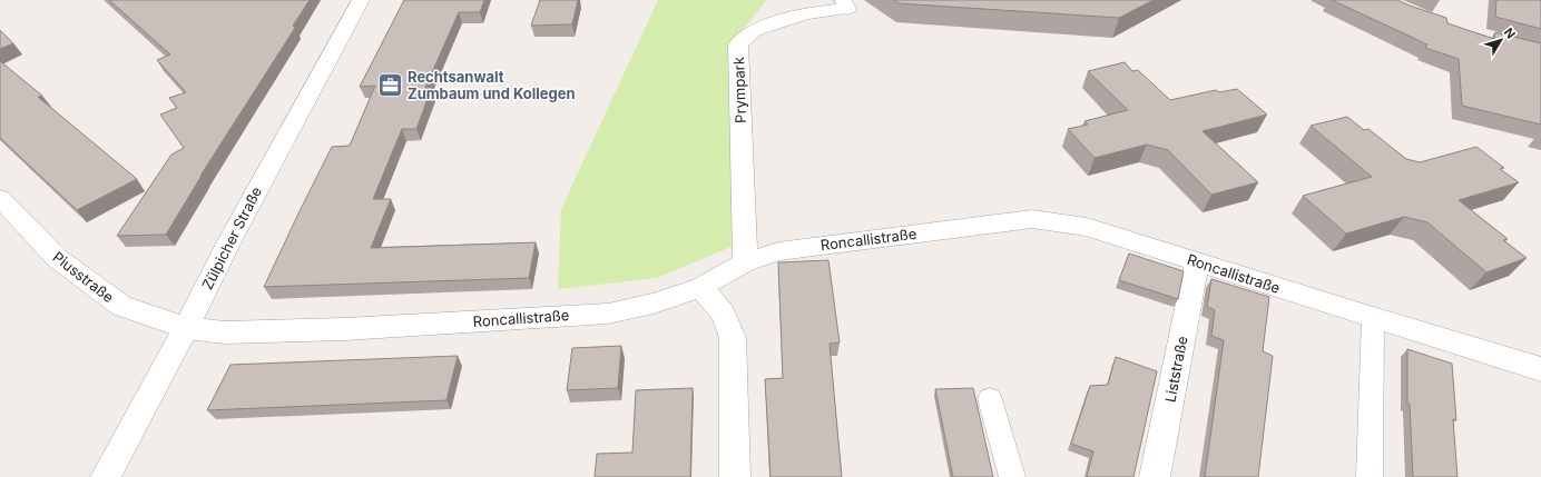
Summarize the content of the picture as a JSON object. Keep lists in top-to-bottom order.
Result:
{
  "streets": {
    "street": [
      "Prympark",
      "Zülpicher Straße",
      "Roncallistraße",
      "Piusstraße",
      "Liststraße"
    ]
  },
  "crossings": [
    ["Prympark", "Roncallistraße"],
    ["Zülpicher Straße", "Roncallistraße"],
    ["Zülpicher Straße", "Piusstraße"],
    ["Roncallistraße", "Piusstraße"],
    ["Roncallistraße", "Liststraße"]
  ],
  "places": {
    "office": ["Rechtsanwalt Zumbaum und Kollegen"]
  },
  "north": "top right"
}
